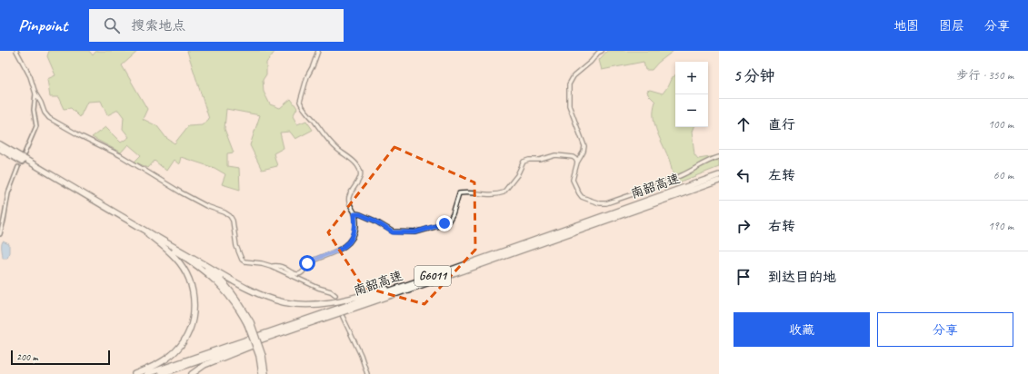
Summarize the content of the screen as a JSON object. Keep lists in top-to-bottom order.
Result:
{
  "streets": {
    "highway": ["南韶高速", "G6011"]
  },
  "scale_bar": "200 m",
  "page": {
    "header": "Pinpoint",
    "search": "搜索地点",
    "nav": ["地图", "图层", "分享"],
    "heading": ["5 分钟", "步行 · 350 m"],
    "map_buttons": ["+", "−"],
    "list": [
      ["直行", "100 m"],
      ["左转", "60 m"],
      ["右转", "190 m"],
      "到达目的地"
    ],
    "buttons": ["收藏", "分享"],
    "scale": "200 m"
  }
}
